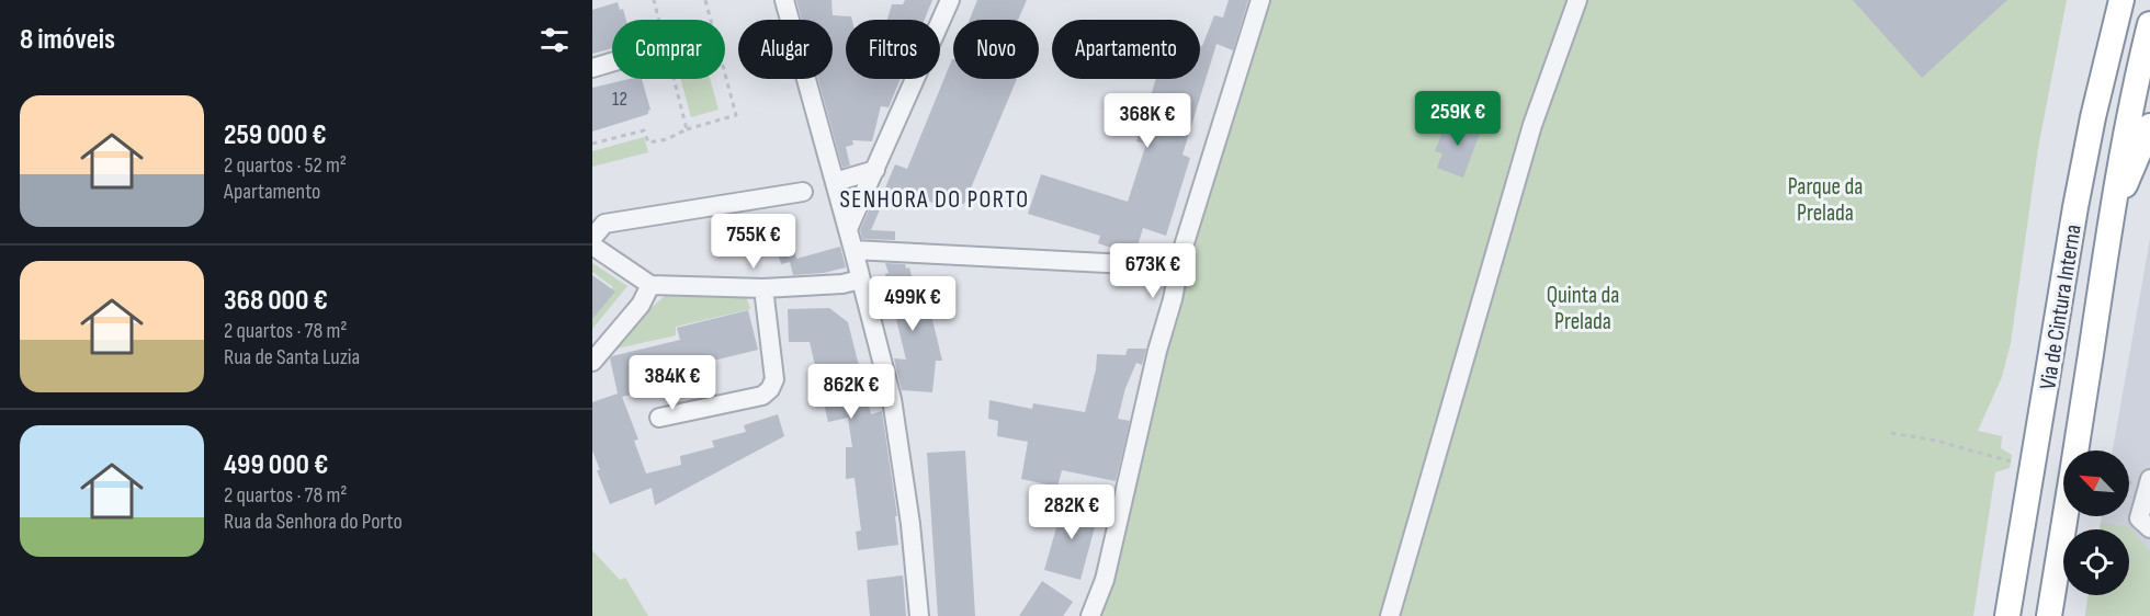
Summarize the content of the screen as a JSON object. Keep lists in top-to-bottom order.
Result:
{
  "streets": {
    "highway": ["Via de Cintura Interna"]
  },
  "districts": ["SENHORA DO PORTO"],
  "parks": ["Parque da Prelada", "Quinta da Prelada"],
  "house_numbers": ["12"],
  "north": "top left",
  "page": {
    "heading": "8 imóveis",
    "chip": [
      "Comprar",
      "Alugar",
      "Filtros",
      "Novo",
      "Apartamento"
    ],
    "list": [
      {
        "name": "259 000 €",
        "note": "2 quartos · 52 m² · Apartamento"
      },
      {
        "name": "368 000 €",
        "note": "2 quartos · 78 m² · Rua de Santa Luzia"
      },
      {
        "name": "499 000 €",
        "note": "2 quartos · 78 m² · Rua da Senhora do Porto"
      }
    ],
    "price": [
      "259K €",
      "368K €",
      "755K €",
      "673K €",
      "499K €",
      "384K €",
      "862K €",
      "282K €"
    ]
  }
}
